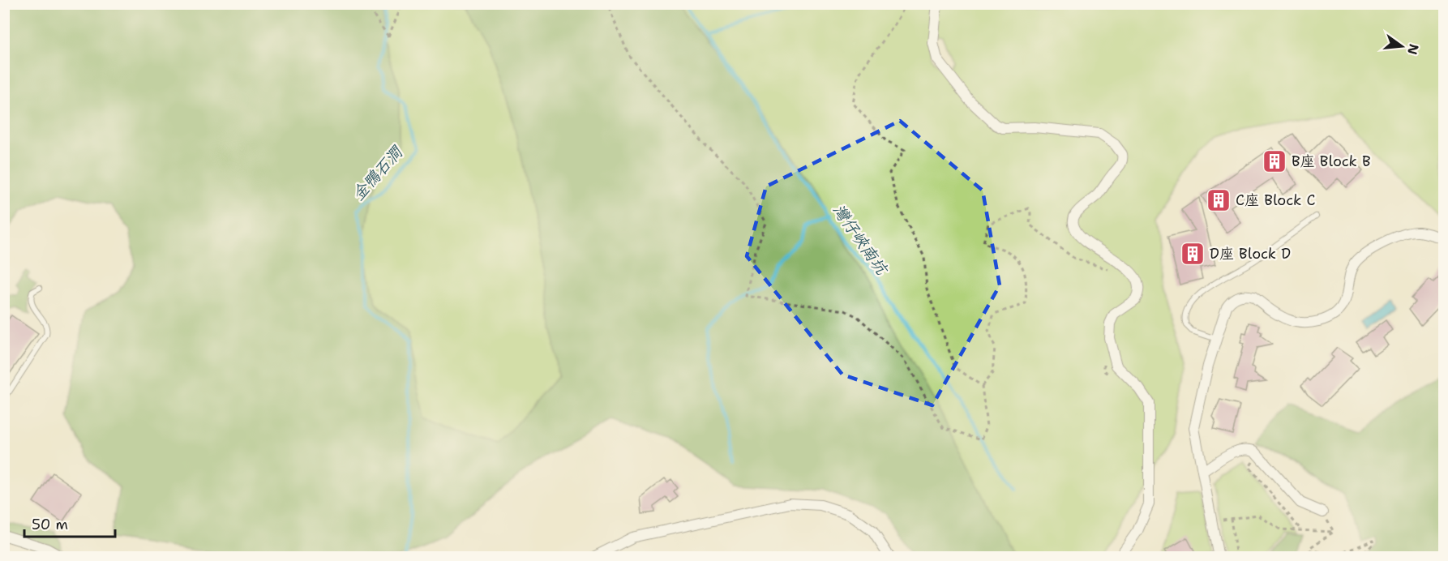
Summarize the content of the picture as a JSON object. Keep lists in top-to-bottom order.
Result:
{
  "water": ["金鴨石澗", "灣仔峽南坑"],
  "places": {
    "building": ["B座 Block B", "C座 Block C", "D座 Block D"]
  },
  "scale_bar": "50 m",
  "north": "right"
}
